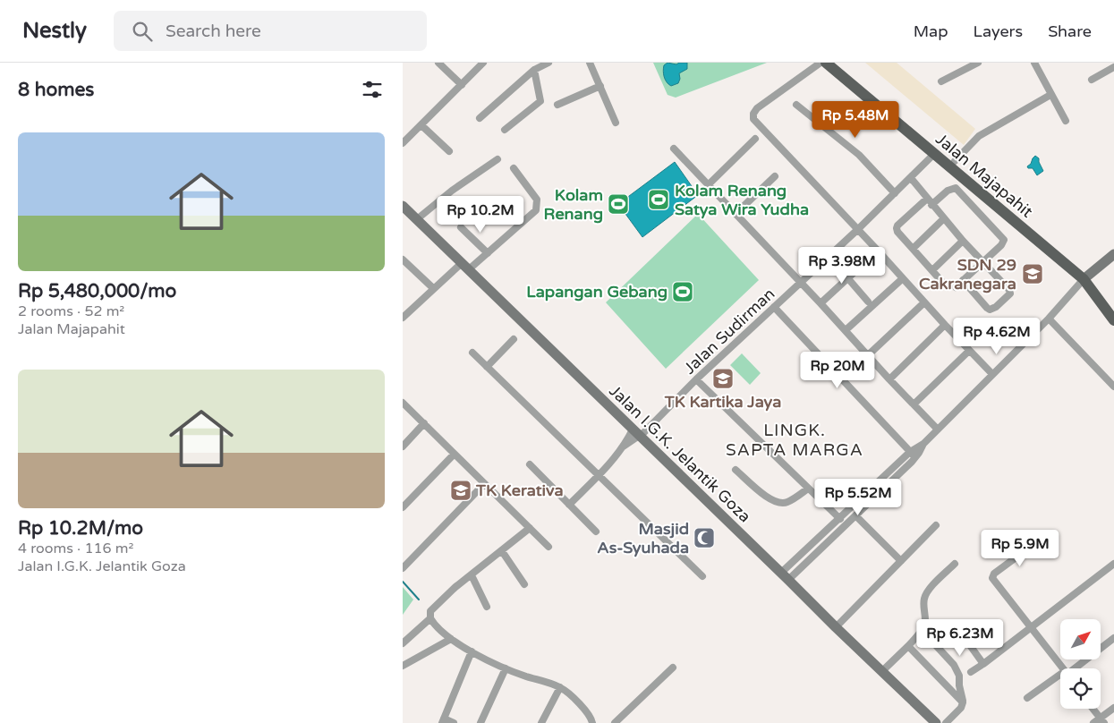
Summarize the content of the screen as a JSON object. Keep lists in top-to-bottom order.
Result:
{
  "streets": {
    "main road": ["Jalan Majapahit"],
    "street": ["Jalan Sudirman", "Jalan I.G.K. Jelantik Goza"]
  },
  "crossings": [
    ["Jalan Majapahit", "Jalan Sudirman"],
    ["Jalan Sudirman", "Jalan I.G.K. Jelantik Goza"]
  ],
  "districts": ["LINGK. SAPTA MARGA"],
  "places": {
    "sports": ["Kolam Renang Satya Wira Yudha", "Kolam Renang", "Lapangan Gebang"],
    "school or university": ["SDN 29 Cakranegara", "TK Kartika Jaya", "TK Kerativa"],
    "mosque": ["Masjid As-Syuhada"]
  },
  "north": "top right",
  "page": {
    "header": "Nestly",
    "search": "Search here",
    "nav": ["Map", "Layers", "Share"],
    "heading": "8 homes",
    "price": [
      "Rp 5.48M",
      "Rp 10.2M",
      "Rp 3.98M",
      "Rp 4.62M",
      "Rp 20M",
      "Rp 5.52M",
      "Rp 5.9M",
      "Rp 6.23M"
    ],
    "list": [
      {
        "name": "Rp 5,480,000/mo",
        "note": "2 rooms · 52 m² · Jalan Majapahit"
      },
      {
        "name": "Rp 10.2M/mo",
        "note": "4 rooms · 116 m² · Jalan I.G.K. Jelantik Goza"
      }
    ]
  }
}
